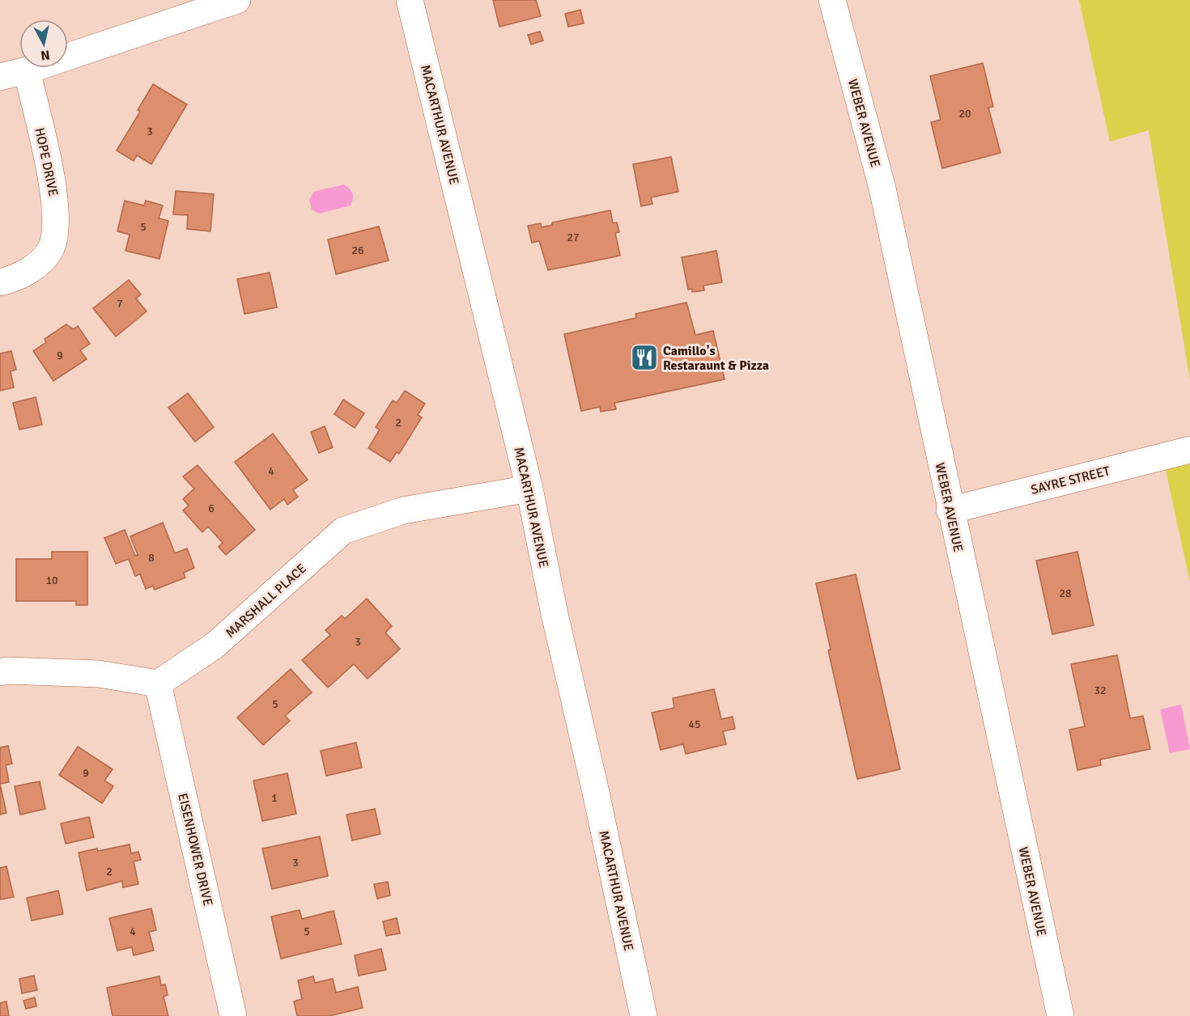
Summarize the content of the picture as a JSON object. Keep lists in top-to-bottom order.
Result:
{
  "streets": {
    "street": [
      "WEBER AVENUE",
      "MACARTHUR AVENUE",
      "HOPE DRIVE",
      "SAYRE STREET",
      "MARSHALL PLACE",
      "EISENHOWER DRIVE"
    ]
  },
  "crossings": [
    ["WEBER AVENUE", "SAYRE STREET"],
    ["MACARTHUR AVENUE", "MARSHALL PLACE"],
    ["MARSHALL PLACE", "EISENHOWER DRIVE"]
  ],
  "places": {
    "restaurant": ["Camillo's Restaraunt & Pizza"]
  },
  "house_numbers": [
    "20",
    "3",
    "5",
    "27",
    "26",
    "7",
    "9",
    "2",
    "4",
    "6",
    "8",
    "10",
    "28",
    "3",
    "32",
    "5",
    "45",
    "9",
    "1",
    "3",
    "2",
    "4",
    "5"
  ],
  "north": "bottom"
}
